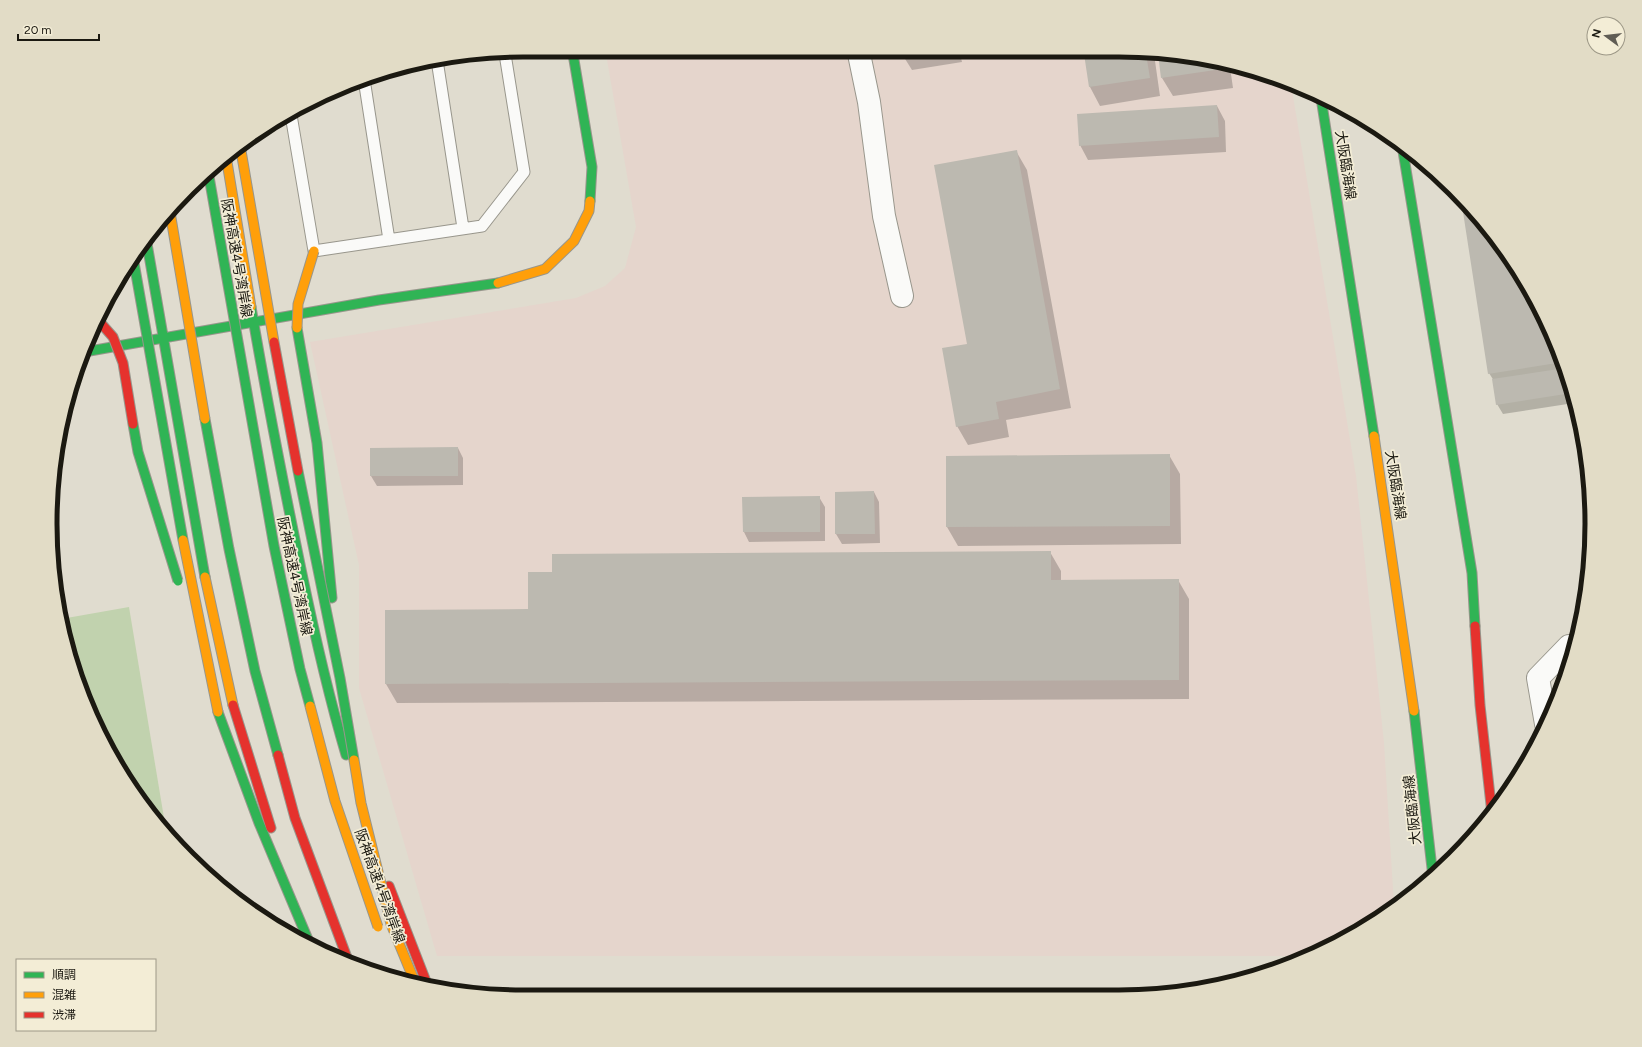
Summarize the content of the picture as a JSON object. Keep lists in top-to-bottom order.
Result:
{
  "streets": {
    "main road": ["大阪臨海線", "阪神高速4号湾岸線"]
  },
  "legend": ["順調", "混雑", "渋滞"],
  "scale_bar": "20 m",
  "north": "left"
}
